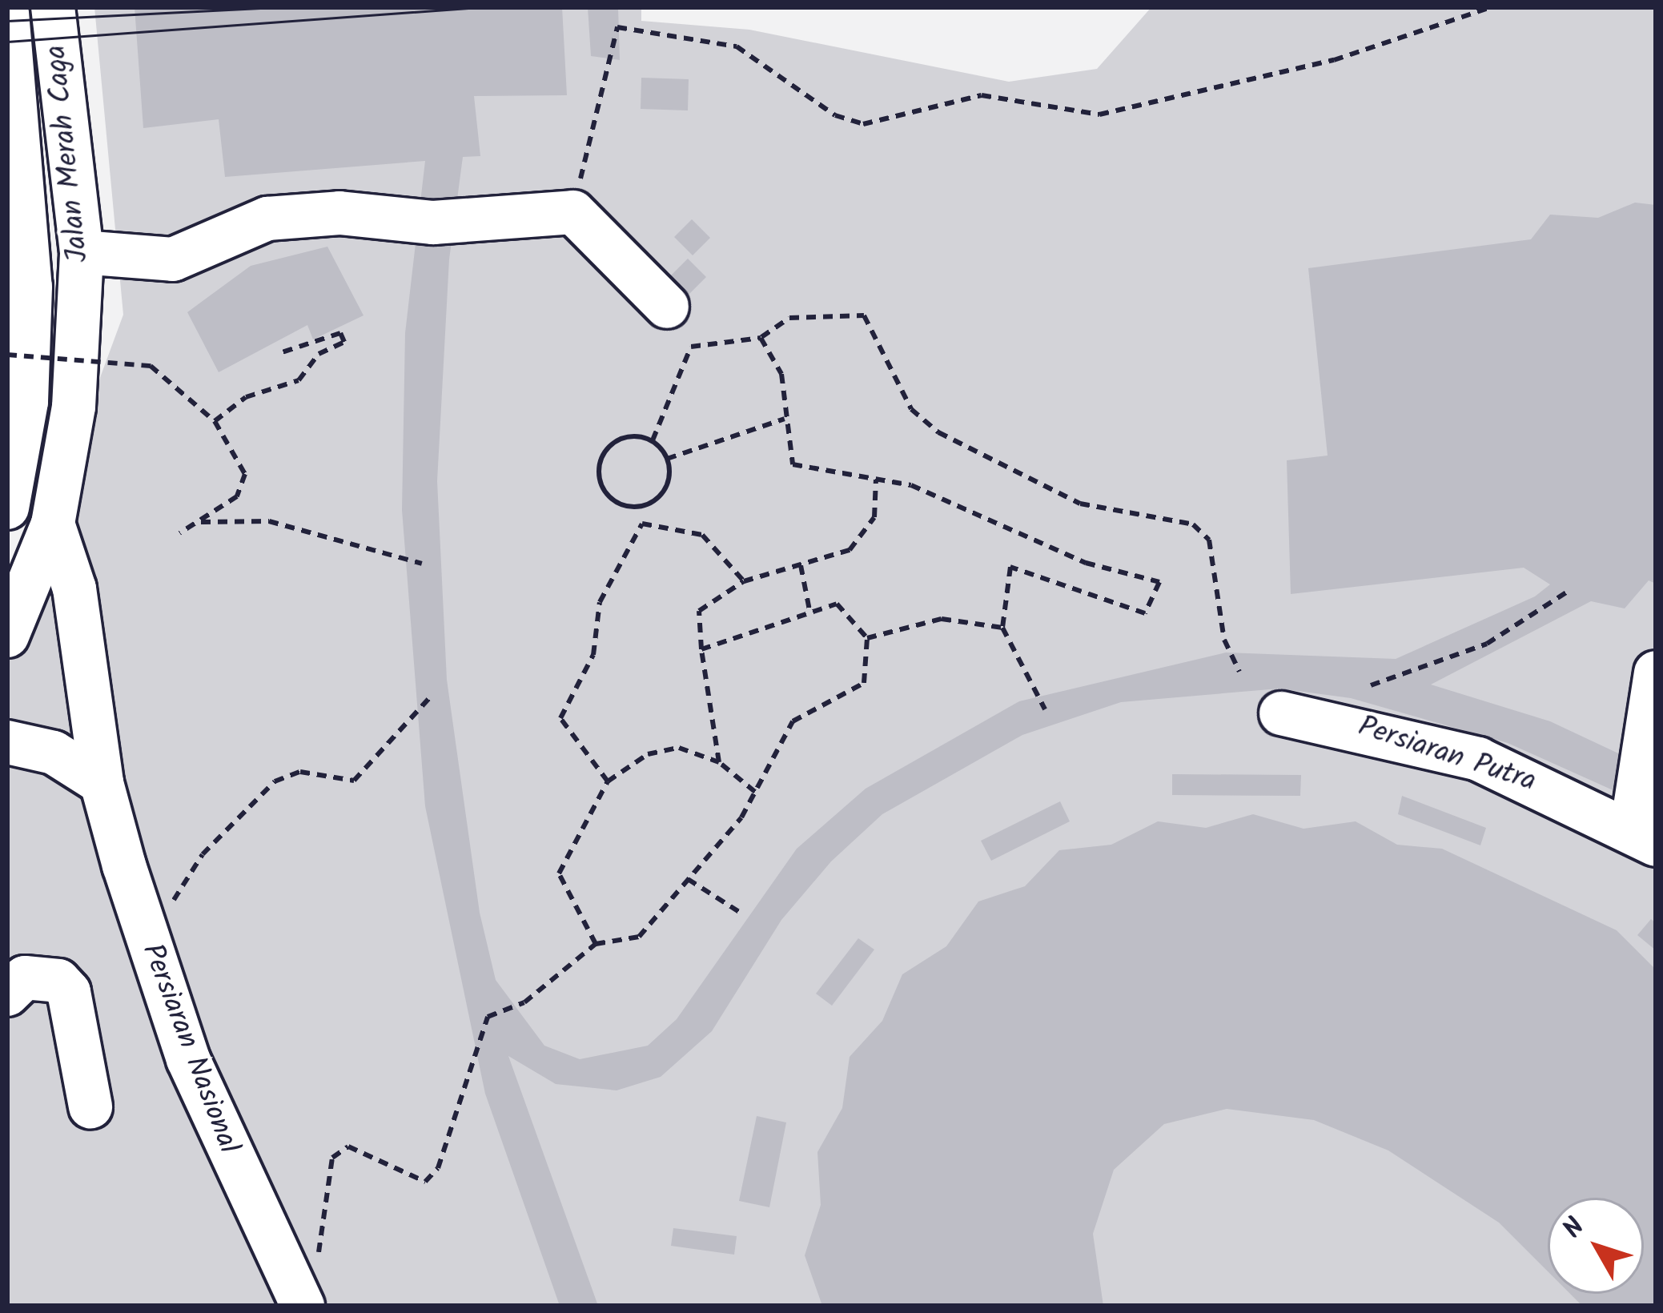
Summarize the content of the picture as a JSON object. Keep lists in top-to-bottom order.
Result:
{
  "streets": {
    "street": ["Jalan Merah Caga", "Persiaran Putra", "Persiaran Nasional"]
  },
  "crossings": [
    ["Jalan Merah Caga", "Persiaran Nasional"]
  ],
  "north": "top left"
}
